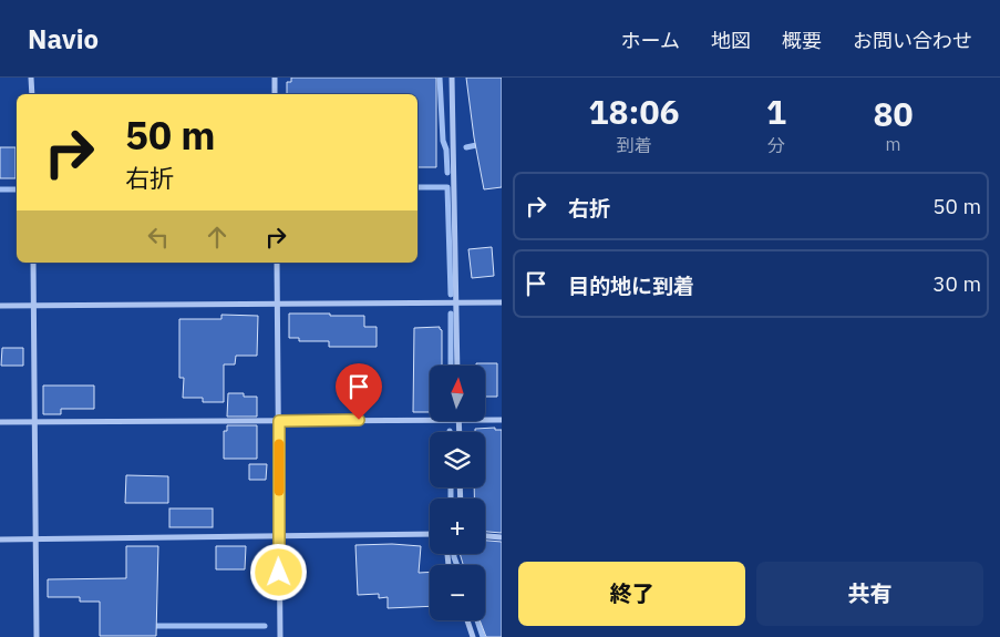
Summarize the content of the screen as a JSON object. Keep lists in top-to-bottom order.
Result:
{
  "north": "top",
  "page": {
    "header": "Navio",
    "nav": [
      "ホーム",
      "地図",
      "概要",
      "お問い合わせ"
    ],
    "eta": [
      "18:06",
      "到着",
      "1",
      "分",
      "80",
      "m"
    ],
    "turn": ["50 m", "右折"],
    "list": [
      {
        "name": "右折",
        "value": "50 m"
      },
      {
        "name": "目的地に到着",
        "value": "30 m"
      }
    ],
    "map_buttons": ["+", "−"],
    "buttons": ["終了", "共有"]
  }
}
